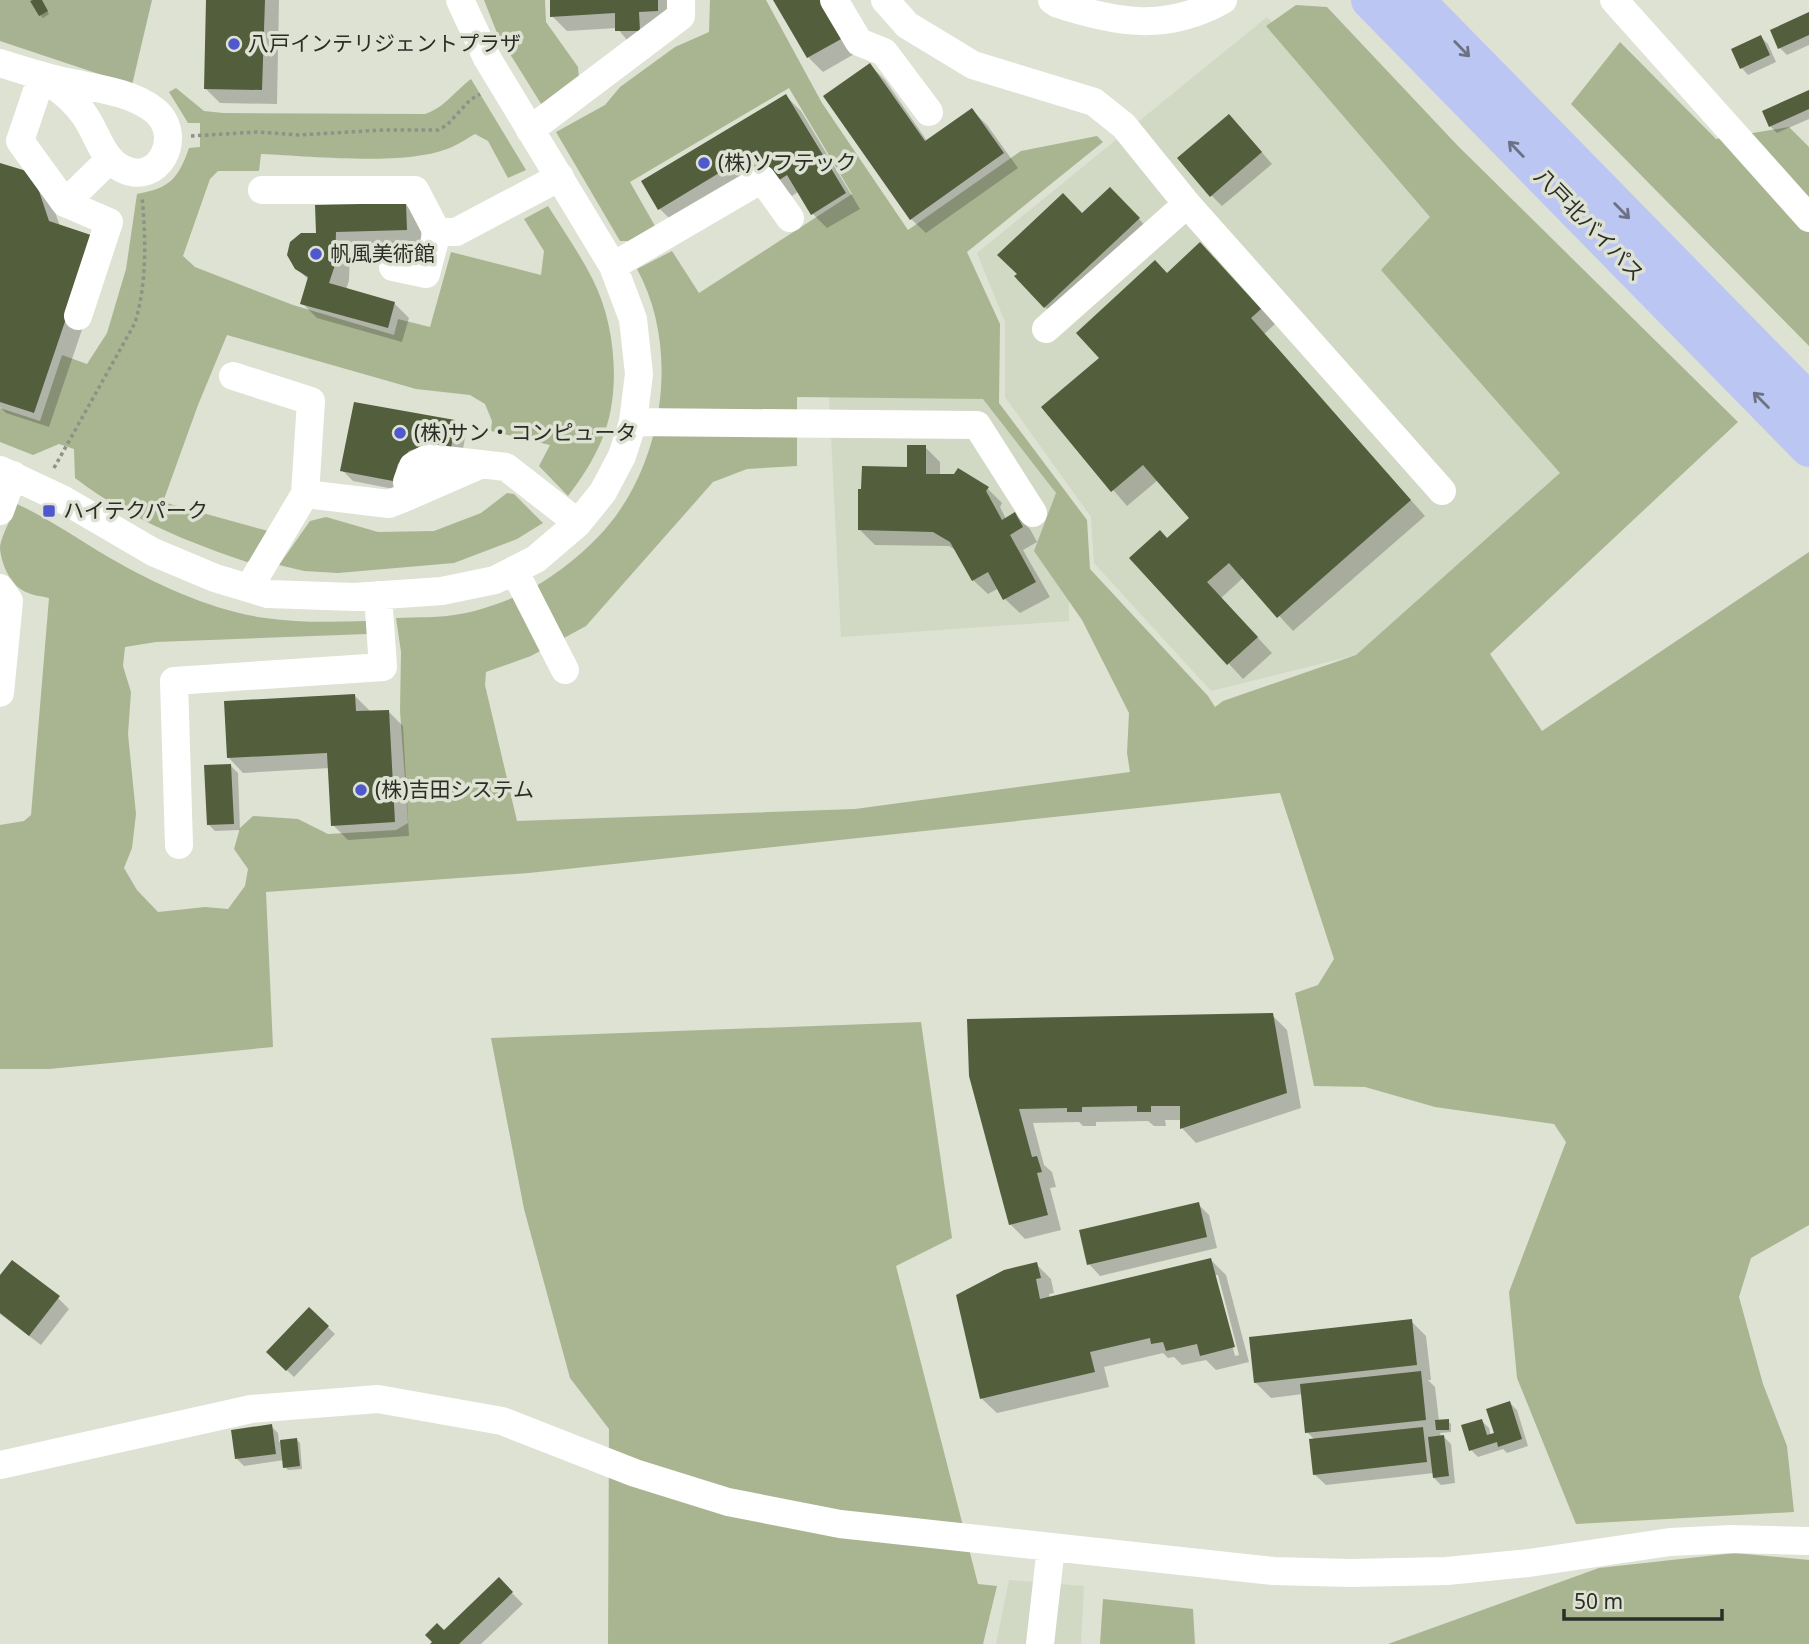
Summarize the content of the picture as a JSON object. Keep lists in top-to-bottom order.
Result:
{
  "streets": {
    "highway": ["八戸北バイパス"]
  },
  "places": {
    "other": [
      "八戸インテリジェントプラザ",
      "(株)ソフテック",
      "帆風美術館",
      "(株)サン・コンピュータ",
      "(株)吉田システム"
    ],
    "transit": ["ハイテクパーク"]
  },
  "scale_bar": "50 m"
}
